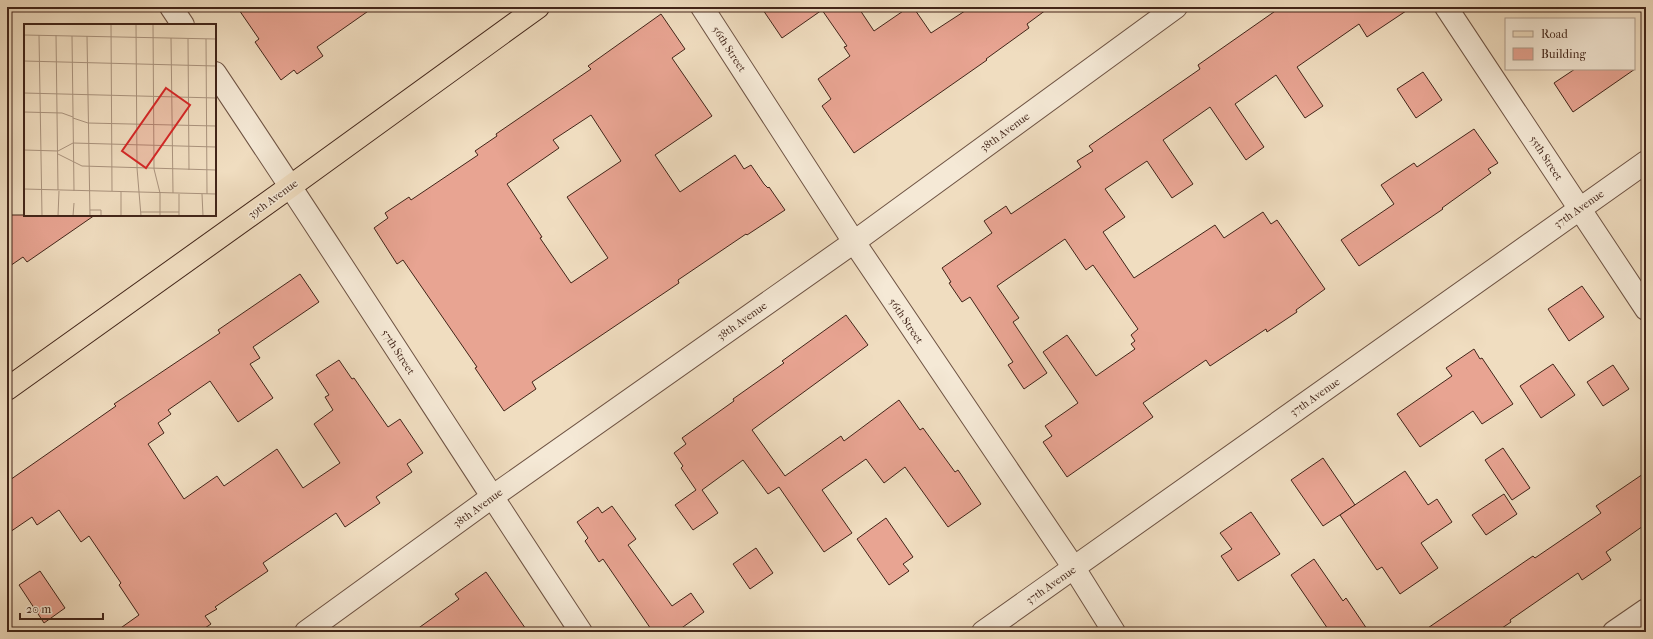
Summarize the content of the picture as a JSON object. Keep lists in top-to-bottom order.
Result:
{
  "streets": {
    "main road": ["39th Avenue"],
    "street": [
      "56th Street",
      "38th Avenue",
      "55th Street",
      "37th Avenue",
      "57th Street"
    ]
  },
  "crossings": [
    ["56th Street", "38th Avenue"],
    ["56th Street", "37th Avenue"],
    ["38th Avenue", "57th Street"],
    ["55th Street", "37th Avenue"],
    ["39th Avenue", "57th Street"]
  ],
  "legend": ["Road", "Building"],
  "scale_bar": "20 m"
}
